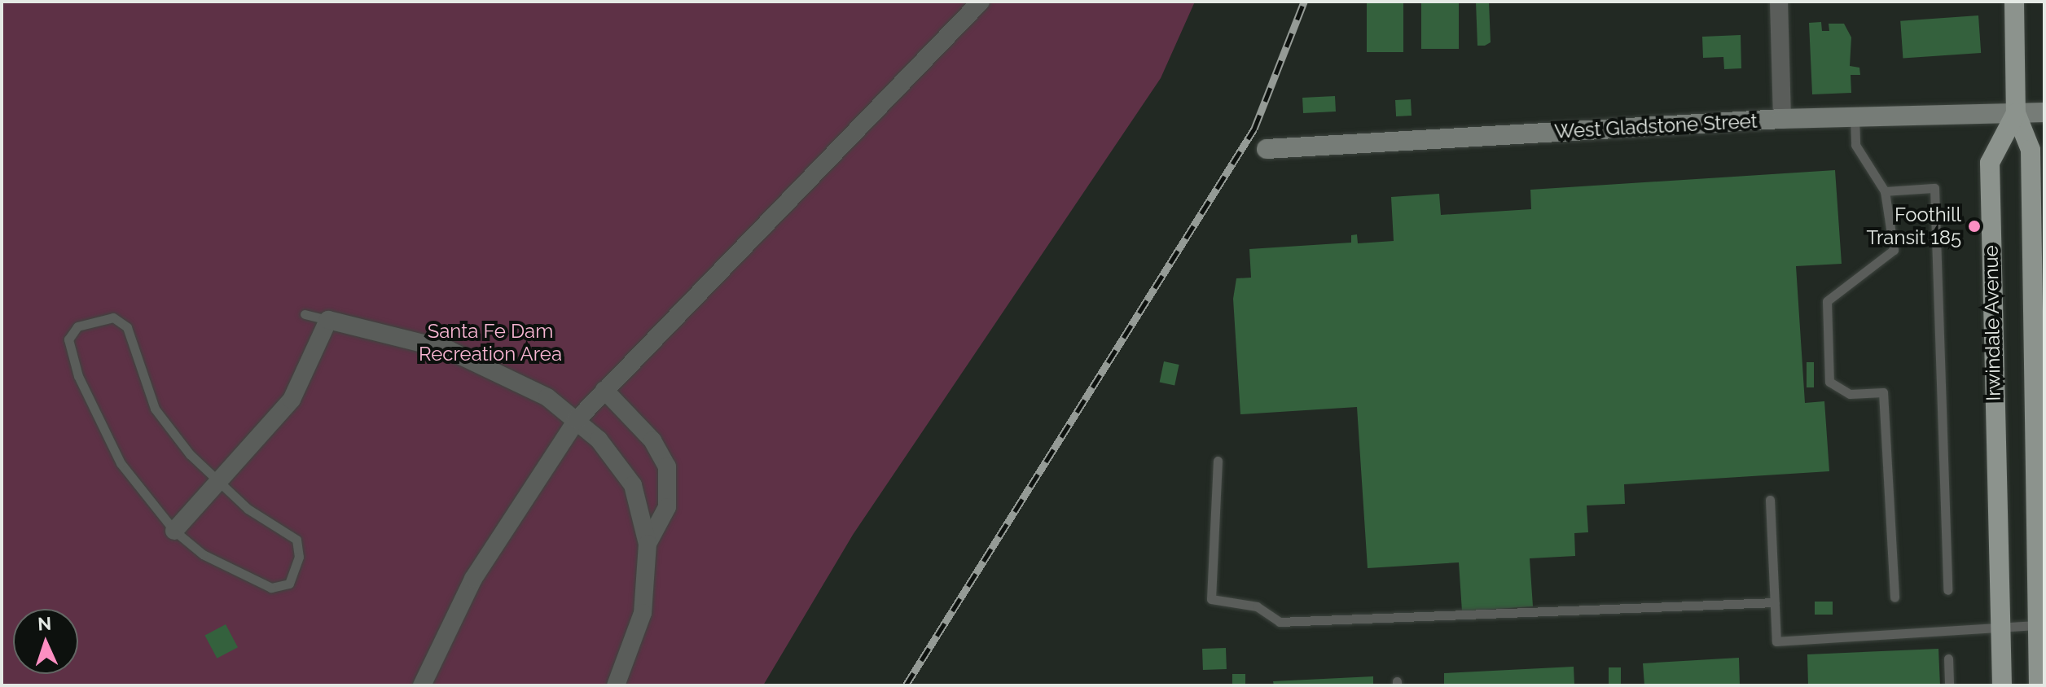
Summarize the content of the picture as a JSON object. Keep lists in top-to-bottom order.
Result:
{
  "streets": {
    "main road": ["Irwindale Avenue"],
    "street": ["West Gladstone Street"]
  },
  "crossings": [
    ["West Gladstone Street", "Irwindale Avenue"]
  ],
  "parks": ["Santa Fe Dam Recreation Area"],
  "places": ["Foothill Transit 185"],
  "north": "top"
}
